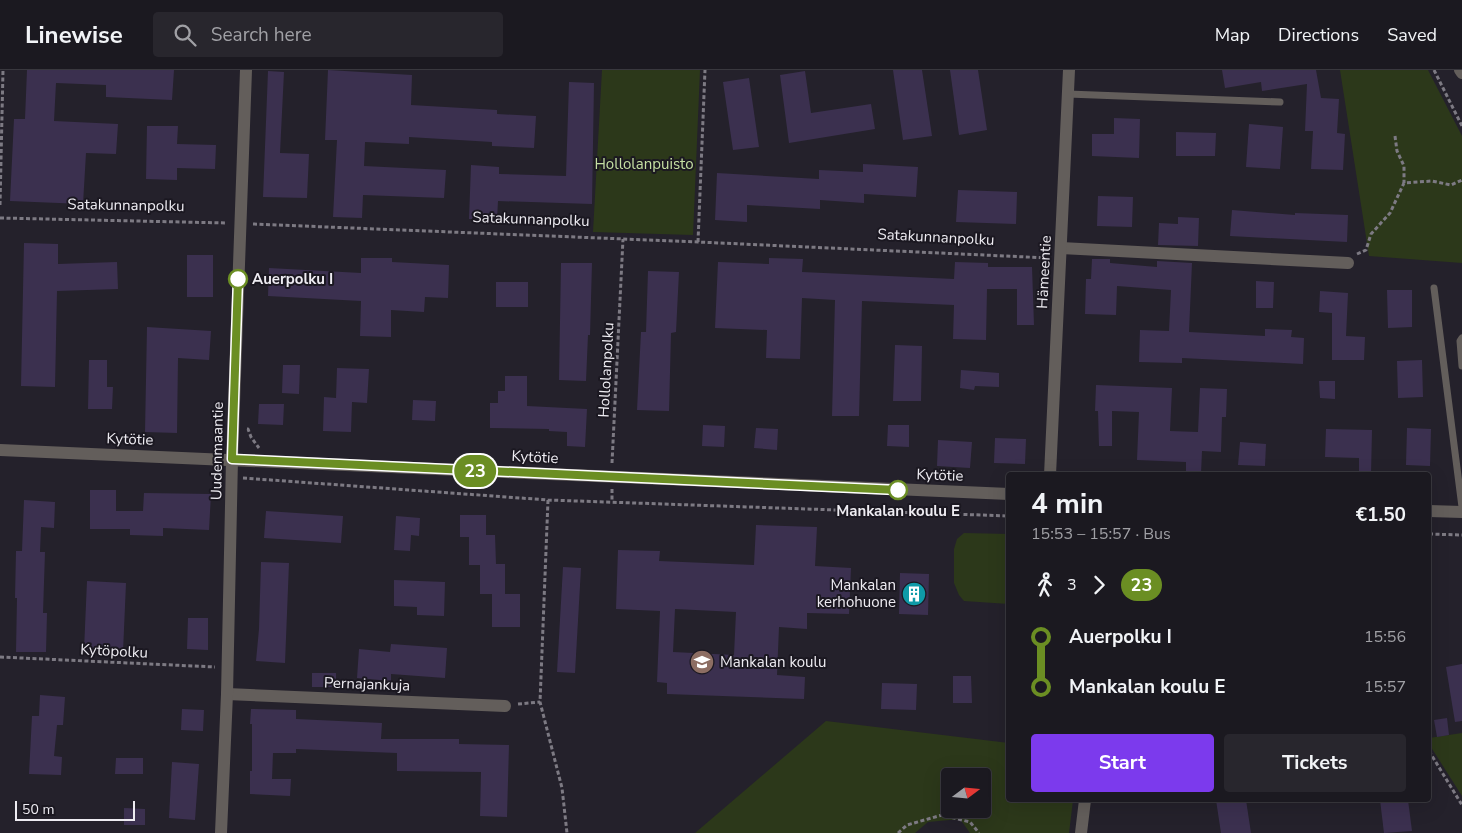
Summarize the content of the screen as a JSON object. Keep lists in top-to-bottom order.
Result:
{
  "streets": {
    "street": [
      "Hämeentie",
      "Kytötie",
      "Uudenmaantie",
      "Pernajankuja"
    ],
    "path": ["Satakunnanpolku", "Hollolanpolku", "Kytöpolku"]
  },
  "crossings": [
    ["Satakunnanpolku", "Hämeentie"],
    ["Satakunnanpolku", "Hollolanpolku"],
    ["Satakunnanpolku", "Uudenmaantie"],
    ["Hollolanpolku", "Kytötie"],
    ["Kytötie", "Uudenmaantie"],
    ["Uudenmaantie", "Kytöpolku"],
    ["Uudenmaantie", "Pernajankuja"]
  ],
  "parks": ["Hollolanpuisto"],
  "places": {
    "other": ["Auerpolku I", "Mankalan koulu E"],
    "building": ["Mankalan kerhohuone"],
    "school or university": ["Mankalan koulu"]
  },
  "lines": ["bus line 23"],
  "scale_bar": "50 m",
  "north": "right",
  "page": {
    "header": "Linewise",
    "search": "Search here",
    "nav": ["Map", "Directions", "Saved"],
    "on_map": "23",
    "heading": ["4 min", "15:53 – 15:57 · Bus", "€1.50"],
    "legs": ["3", "23"],
    "list": [
      {
        "name": "Auerpolku I",
        "value": "15:56"
      },
      {
        "name": "Mankalan koulu E",
        "value": "15:57"
      }
    ],
    "buttons": ["Start", "Tickets"],
    "scale": "50 m"
  }
}
